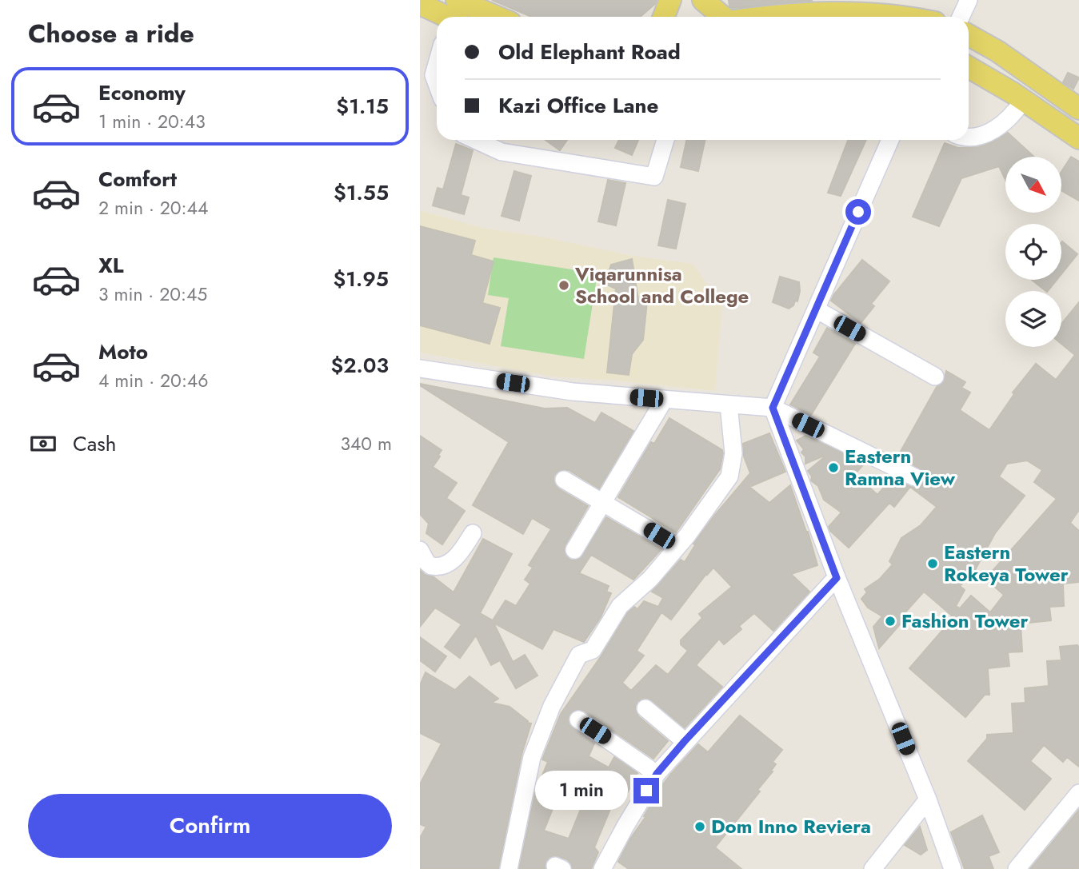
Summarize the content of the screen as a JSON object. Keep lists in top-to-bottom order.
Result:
{
  "places": [
    "Viqarunnisa School and College",
    "Eastern Ramna View",
    "Eastern Rokeya Tower",
    "Fashion Tower",
    "Dom Inno Reviera"
  ],
  "north": "bottom right",
  "page": {
    "heading": "Choose a ride",
    "banner": ["Old Elephant Road", "Kazi Office Lane"],
    "list": [
      {
        "name": "Economy",
        "note": "1 min · 20:43",
        "value": "$1.15"
      },
      {
        "name": "Comfort",
        "note": "2 min · 20:44",
        "value": "$1.55"
      },
      {
        "name": "XL",
        "note": "3 min · 20:45",
        "value": "$1.95"
      },
      {
        "name": "Moto",
        "note": "4 min · 20:46",
        "value": "$2.03"
      }
    ],
    "pay": ["Cash", "340 m"],
    "bubble": "1 min",
    "buttons": "Confirm"
  }
}
